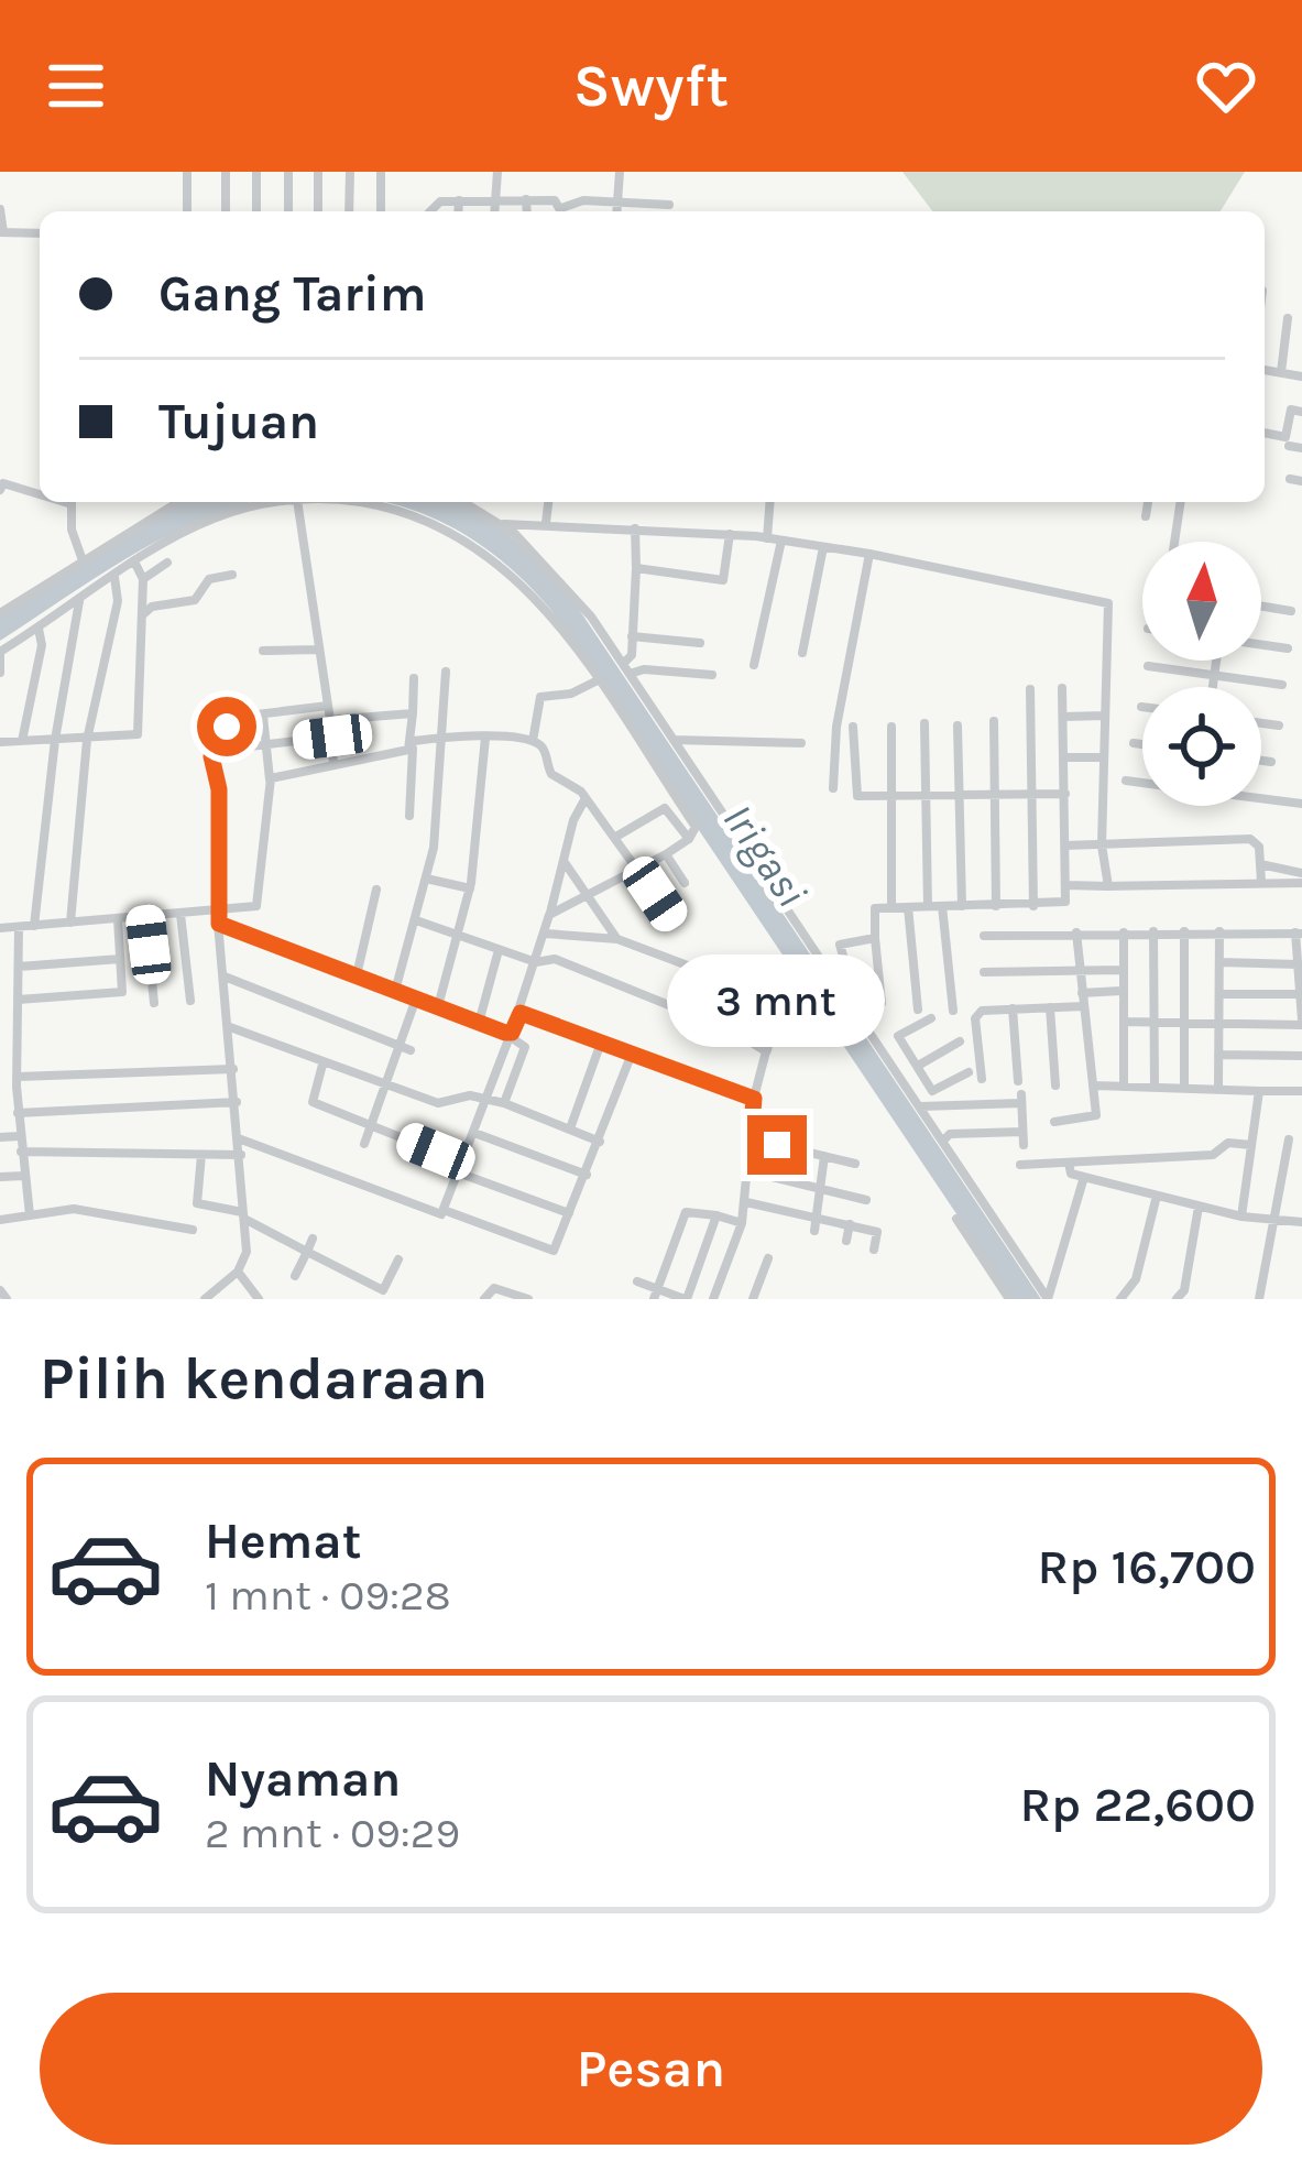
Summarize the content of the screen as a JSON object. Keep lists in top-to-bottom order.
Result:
{
  "water": ["Irigasi"],
  "north": "top",
  "page": {
    "header": "Swyft",
    "banner": ["Gang Tarim", "Tujuan"],
    "bubble": "3 mnt",
    "heading": "Pilih kendaraan",
    "list": [
      {
        "name": "Hemat",
        "note": "1 mnt · 09:28",
        "value": "Rp 16,700"
      },
      {
        "name": "Nyaman",
        "note": "2 mnt · 09:29",
        "value": "Rp 22,600"
      }
    ],
    "buttons": "Pesan"
  }
}
